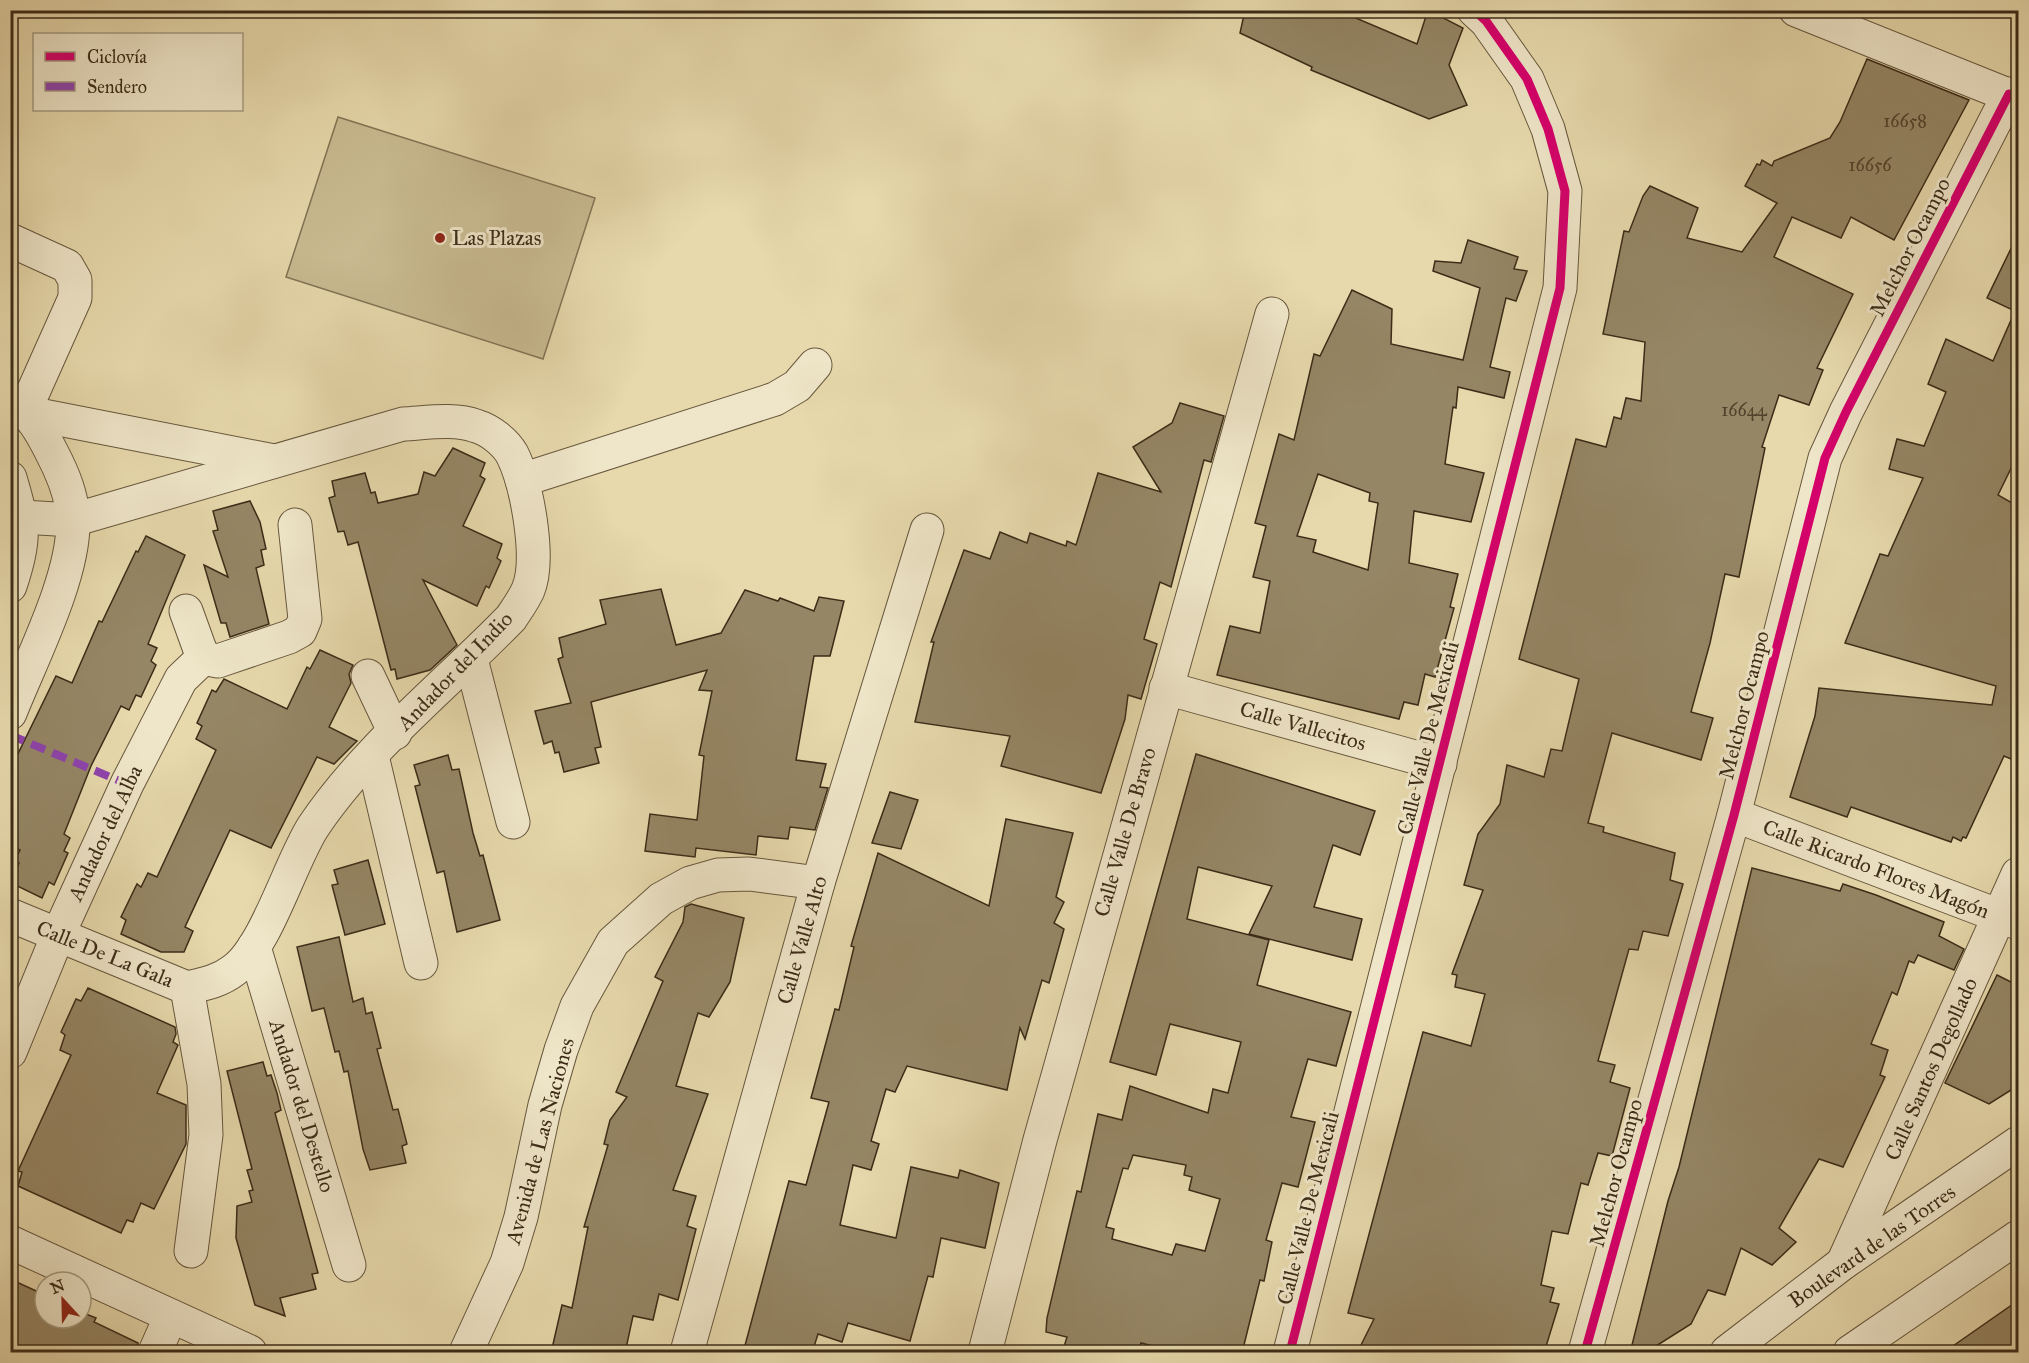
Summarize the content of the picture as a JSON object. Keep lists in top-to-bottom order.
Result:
{
  "streets": {
    "street": [
      "Melchor Ocampo",
      "Andador del Indio",
      "Calle Vallecitos",
      "Calle Valle De Mexicali",
      "Calle Valle De Bravo",
      "Andador del Alba",
      "Calle Ricardo Flores Magón",
      "Calle Valle Alto",
      "Calle De La Gala",
      "Calle Santos Degollado",
      "Andador del Destello",
      "Avenida de Las Naciones",
      "Boulevard de las Torres"
    ]
  },
  "crossings": [
    ["Melchor Ocampo", "Calle Ricardo Flores Magón"],
    ["Andador del Indio", "Calle De La Gala"],
    ["Andador del Indio", "Andador del Destello"],
    ["Calle Vallecitos", "Calle Valle De Mexicali"],
    ["Calle Vallecitos", "Calle Valle De Bravo"],
    ["Andador del Alba", "Calle De La Gala"],
    ["Calle Ricardo Flores Magón", "Calle Santos Degollado"],
    ["Calle Valle Alto", "Avenida de Las Naciones"],
    ["Calle Santos Degollado", "Boulevard de las Torres"]
  ],
  "places": ["Las Plazas"],
  "house_numbers": ["16658", "16656", "16644"],
  "legend": ["Ciclovía", "Sendero"],
  "north": "top"
}
